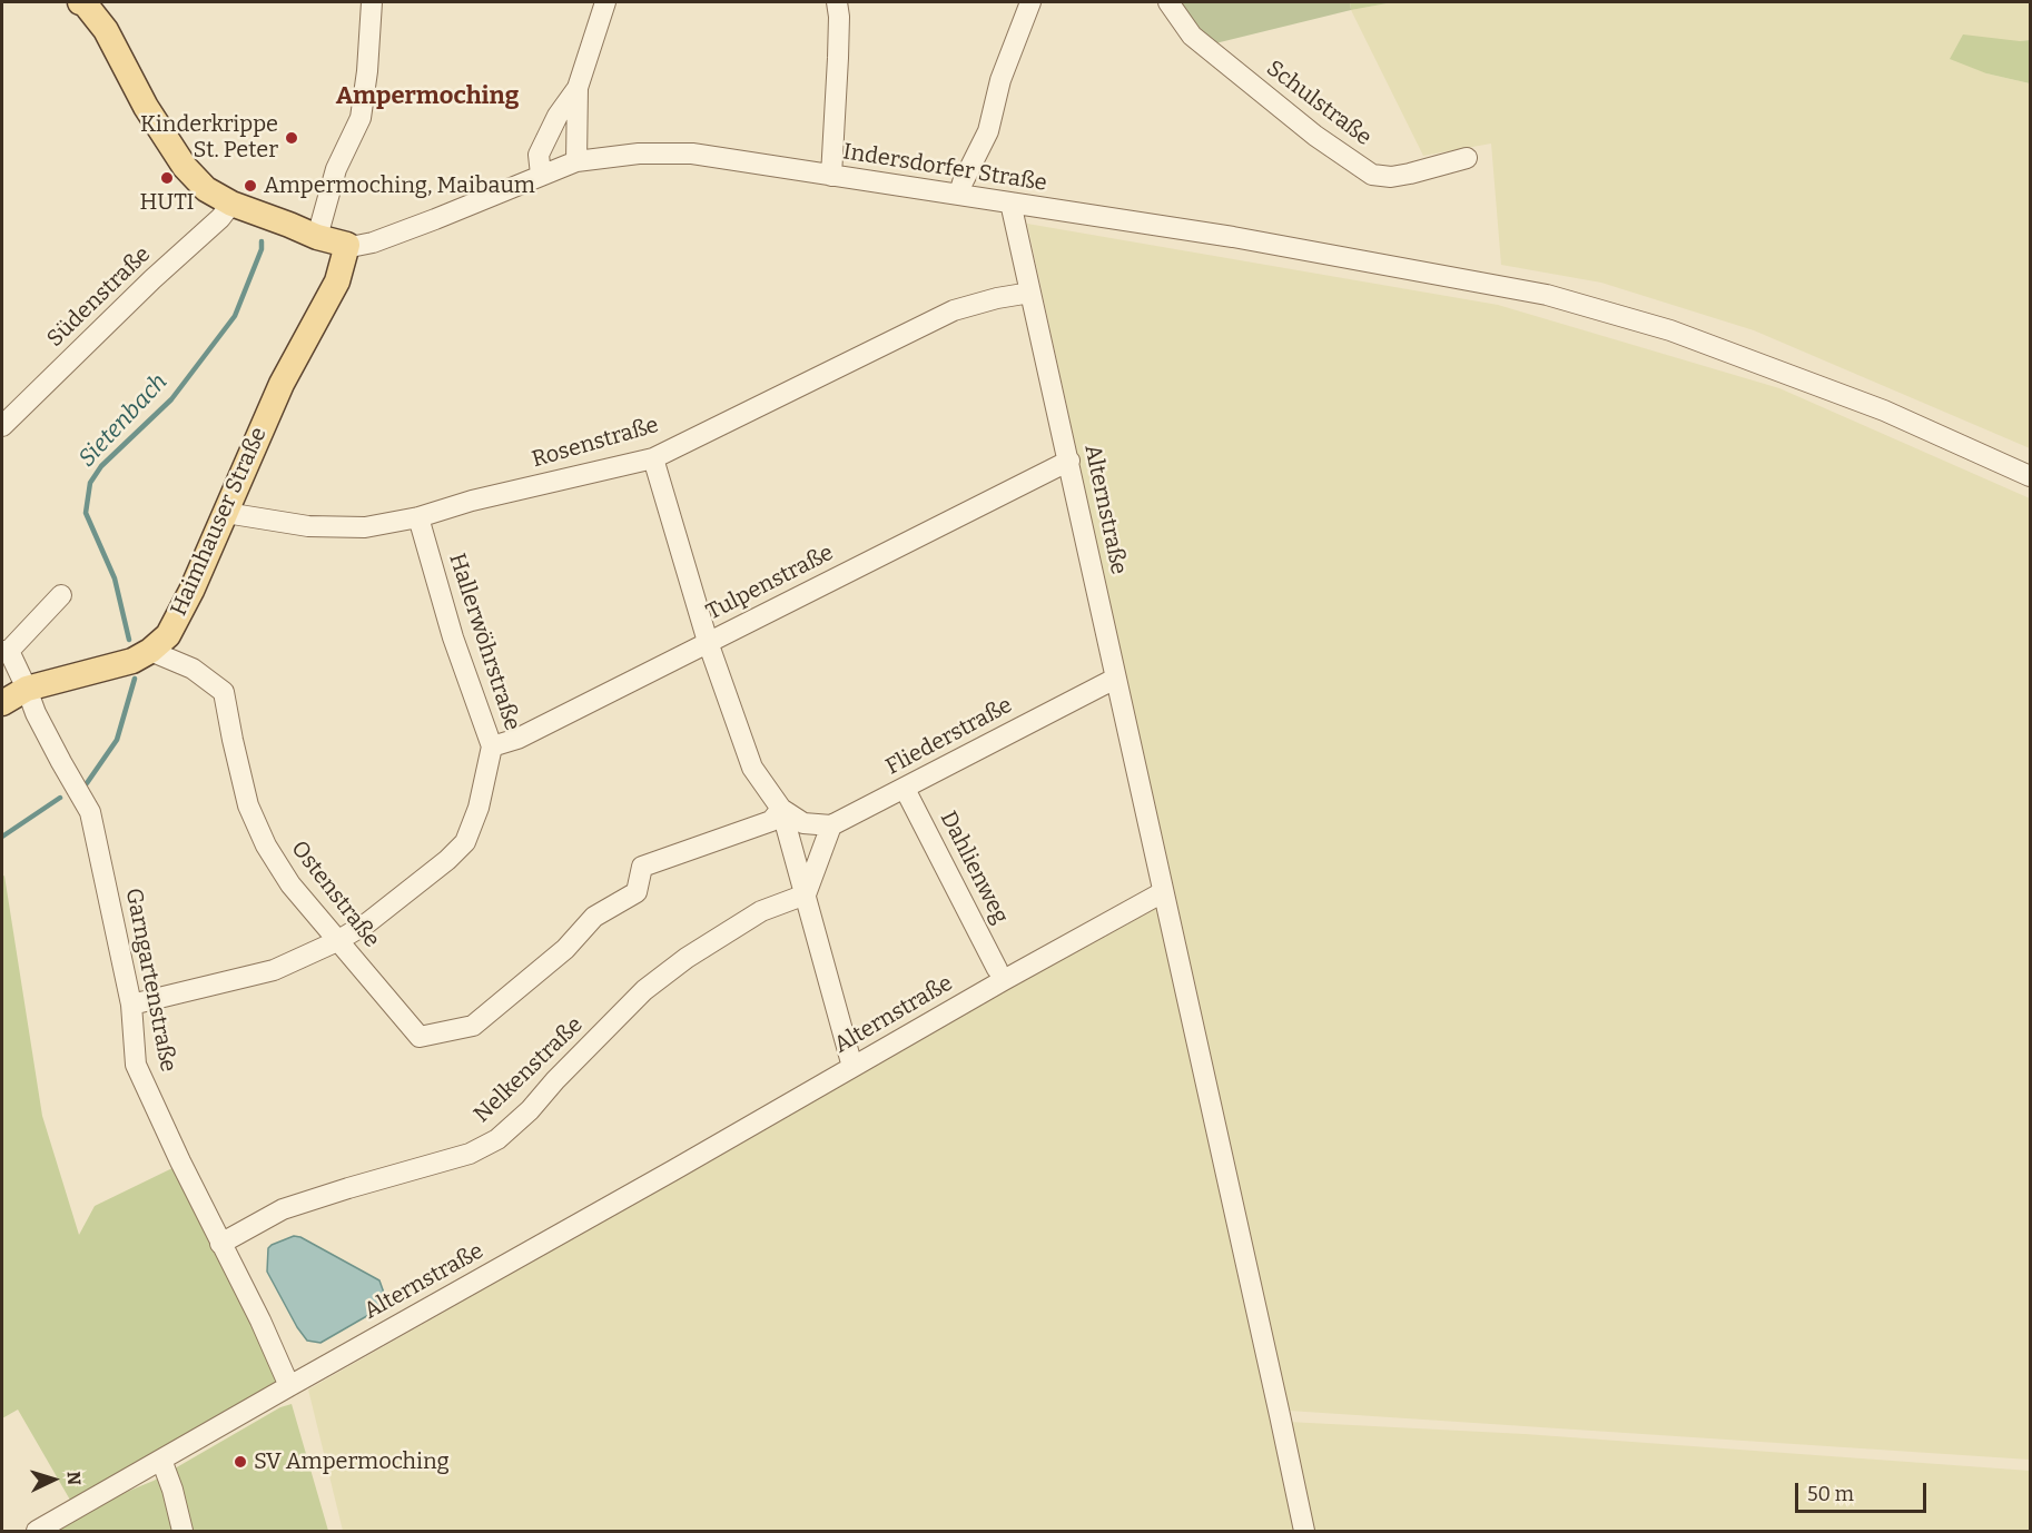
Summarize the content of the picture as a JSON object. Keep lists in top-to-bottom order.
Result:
{
  "streets": {
    "main road": ["Haimhauser Straße"],
    "street": [
      "Schulstraße",
      "Indersdorfer Straße",
      "Südenstraße",
      "Rosenstraße",
      "Alternstraße",
      "Tulpenstraße",
      "Hallerwöhrstraße",
      "Fliederstraße",
      "Dahlienweg",
      "Ostenstraße",
      "Garngartenstraße",
      "Nelkenstraße"
    ]
  },
  "crossings": [
    ["Indersdorfer Straße", "Alternstraße"],
    ["Indersdorfer Straße", "Haimhauser Straße"],
    ["Rosenstraße", "Alternstraße"],
    ["Rosenstraße", "Haimhauser Straße"],
    ["Rosenstraße", "Hallerwöhrstraße"],
    ["Alternstraße", "Tulpenstraße"],
    ["Alternstraße", "Fliederstraße"],
    ["Alternstraße", "Garngartenstraße"],
    ["Haimhauser Straße", "Ostenstraße"],
    ["Haimhauser Straße", "Garngartenstraße"],
    ["Tulpenstraße", "Hallerwöhrstraße"],
    ["Hallerwöhrstraße", "Ostenstraße"],
    ["Hallerwöhrstraße", "Garngartenstraße"],
    ["Fliederstraße", "Dahlienweg"],
    ["Garngartenstraße", "Nelkenstraße"]
  ],
  "districts": ["Ampermoching"],
  "water": ["Sietenbach"],
  "places": [
    "Kinderkrippe St. Peter",
    "HUTI",
    "Ampermoching, Maibaum",
    "SV Ampermoching"
  ],
  "scale_bar": "50 m",
  "north": "right"
}
